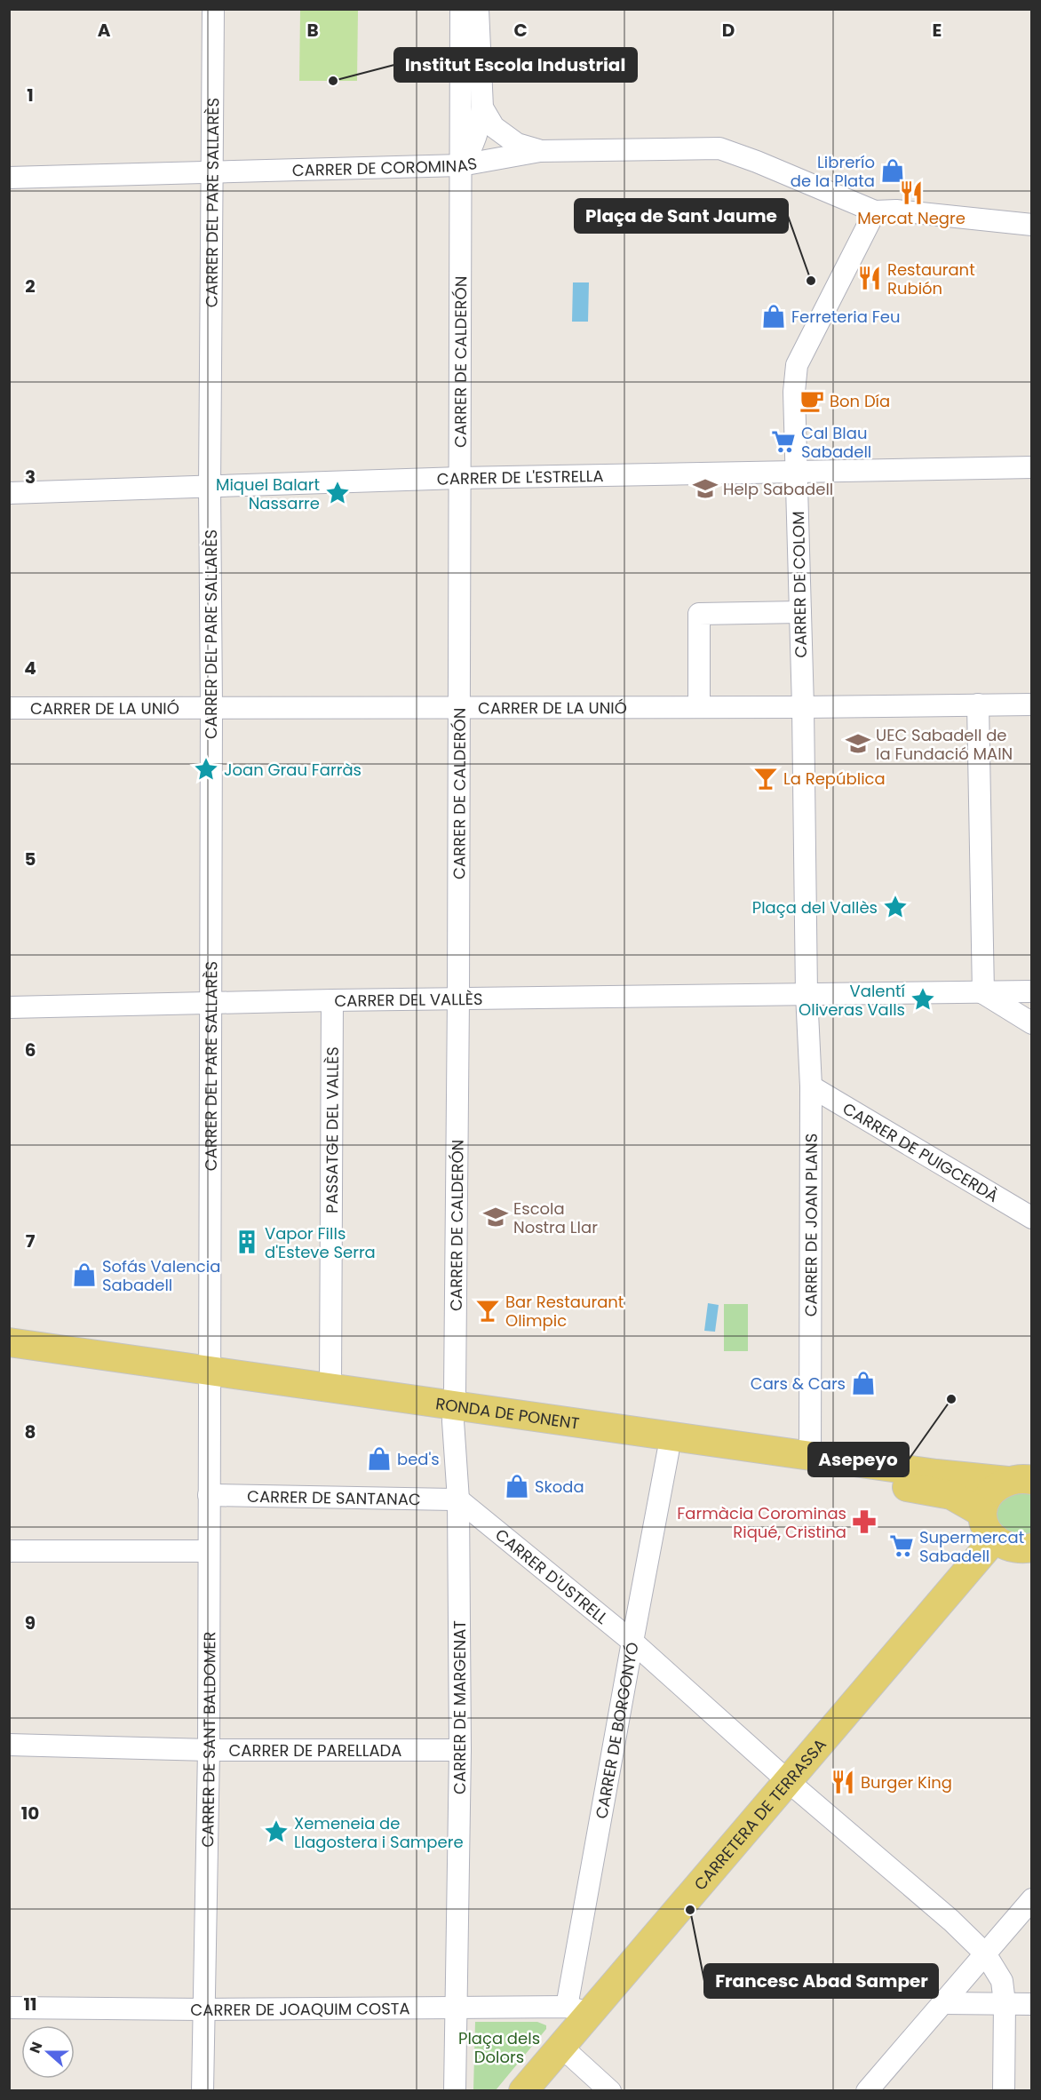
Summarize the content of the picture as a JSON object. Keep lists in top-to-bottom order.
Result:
{
  "streets": {
    "main road": ["RONDA DE PONENT", "CARRETERA DE TERRASSA"],
    "street": [
      "CARRER DE COROMINAS",
      "CARRER DEL PARE SALLARÈS",
      "CARRER DE CALDERÓN",
      "CARRER DE L'ESTRELLA",
      "CARRER DE COLOM",
      "CARRER DE LA UNIÓ",
      "CARRER DEL VALLÈS",
      "PASSATGE DEL VALLÈS",
      "CARRER DE PUIGCERDÀ",
      "CARRER DE JOAN PLANS",
      "CARRER DE SANTANAC",
      "CARRER D'USTRELL",
      "CARRER DE MARGENAT",
      "CARRER DE BORGONYÓ",
      "CARRER DE SANT BALDOMER",
      "CARRER DE PARELLADA",
      "CARRER DE JOAQUIM COSTA"
    ]
  },
  "crossings": [
    ["CARRER DE COROMINAS", "CARRER DEL PARE SALLARÈS"],
    ["CARRER DE COROMINAS", "CARRER DE CALDERÓN"],
    ["CARRER DE COROMINAS", "CARRER DE COLOM"],
    ["CARRER DEL PARE SALLARÈS", "CARRER DE L'ESTRELLA"],
    ["CARRER DEL PARE SALLARÈS", "CARRER DE LA UNIÓ"],
    ["CARRER DEL PARE SALLARÈS", "CARRER DEL VALLÈS"],
    ["CARRER DEL PARE SALLARÈS", "RONDA DE PONENT"],
    ["CARRER DEL PARE SALLARÈS", "CARRER DE SANT BALDOMER"],
    ["CARRER DE CALDERÓN", "CARRER DE L'ESTRELLA"],
    ["CARRER DE CALDERÓN", "CARRER DE LA UNIÓ"],
    ["CARRER DE CALDERÓN", "CARRER DEL VALLÈS"],
    ["CARRER DE CALDERÓN", "RONDA DE PONENT"],
    ["CARRER DE CALDERÓN", "CARRER DE MARGENAT"],
    ["CARRER DE L'ESTRELLA", "CARRER DE COLOM"],
    ["CARRER DE COLOM", "CARRER DE LA UNIÓ"],
    ["CARRER DEL VALLÈS", "PASSATGE DEL VALLÈS"],
    ["CARRER DEL VALLÈS", "CARRER DE JOAN PLANS"],
    ["PASSATGE DEL VALLÈS", "RONDA DE PONENT"],
    ["CARRER DE PUIGCERDÀ", "CARRER DE JOAN PLANS"],
    ["CARRER DE JOAN PLANS", "RONDA DE PONENT"],
    ["RONDA DE PONENT", "CARRER DE MARGENAT"],
    ["RONDA DE PONENT", "CARRER DE BORGONYÓ"],
    ["RONDA DE PONENT", "CARRER DE SANT BALDOMER"],
    ["CARRER DE SANTANAC", "CARRER D'USTRELL"],
    ["CARRER DE SANTANAC", "CARRER DE MARGENAT"],
    ["CARRER DE SANTANAC", "CARRER DE SANT BALDOMER"],
    ["CARRER D'USTRELL", "CARRER DE MARGENAT"],
    ["CARRER D'USTRELL", "CARRER DE BORGONYÓ"],
    ["CARRER D'USTRELL", "CARRETERA DE TERRASSA"],
    ["CARRER DE MARGENAT", "CARRER DE PARELLADA"],
    ["CARRER DE MARGENAT", "CARRER DE JOAQUIM COSTA"],
    ["CARRER DE BORGONYÓ", "CARRETERA DE TERRASSA"],
    ["CARRER DE BORGONYÓ", "CARRER DE JOAQUIM COSTA"],
    ["CARRER DE SANT BALDOMER", "CARRER DE PARELLADA"],
    ["CARRER DE SANT BALDOMER", "CARRER DE JOAQUIM COSTA"],
    ["CARRETERA DE TERRASSA", "CARRER DE JOAQUIM COSTA"]
  ],
  "parks": ["Plaça dels Dolors"],
  "places": {
    "other": [
      "Institut Escola Industrial",
      "Plaça de Sant Jaume",
      "Asepeyo",
      "Francesc Abad Samper"
    ],
    "shop": [
      "Librerío de la Plata",
      "Ferreteria Feu",
      "Sofás Valencia Sabadell",
      "Cars & Cars",
      "bed's",
      "Skoda"
    ],
    "restaurant": ["Mercat Negre", "Restaurant Rubión", "Burger King"],
    "cafe": ["Bon Día"],
    "supermarket": ["Cal Blau Sabadell", "Supermercat Sabadell"],
    "school or university": ["Help Sabadell", "UEC Sabadell de la Fundació MAIN", "Escola Nostra Llar"],
    "place": [
      "Miquel Balart Nassarre",
      "Joan Grau Farràs",
      "Plaça del Vallès",
      "Valentí Oliveras Valls",
      "Xemeneia de Llagostera i Sampere"
    ],
    "bar": ["La República", "Bar Restaurant Olimpic"],
    "building": ["Vapor Fills d'Esteve Serra"],
    "pharmacy": ["Farmàcia Corominas Riqué, Cristina"]
  },
  "north": "left",
  "grid": {
    "columns": [
      "A",
      "B",
      "C",
      "D",
      "E"
    ],
    "rows": [
      "1",
      "2",
      "3",
      "4",
      "5",
      "6",
      "7",
      "8",
      "9",
      "10",
      "11"
    ]
  }
}
